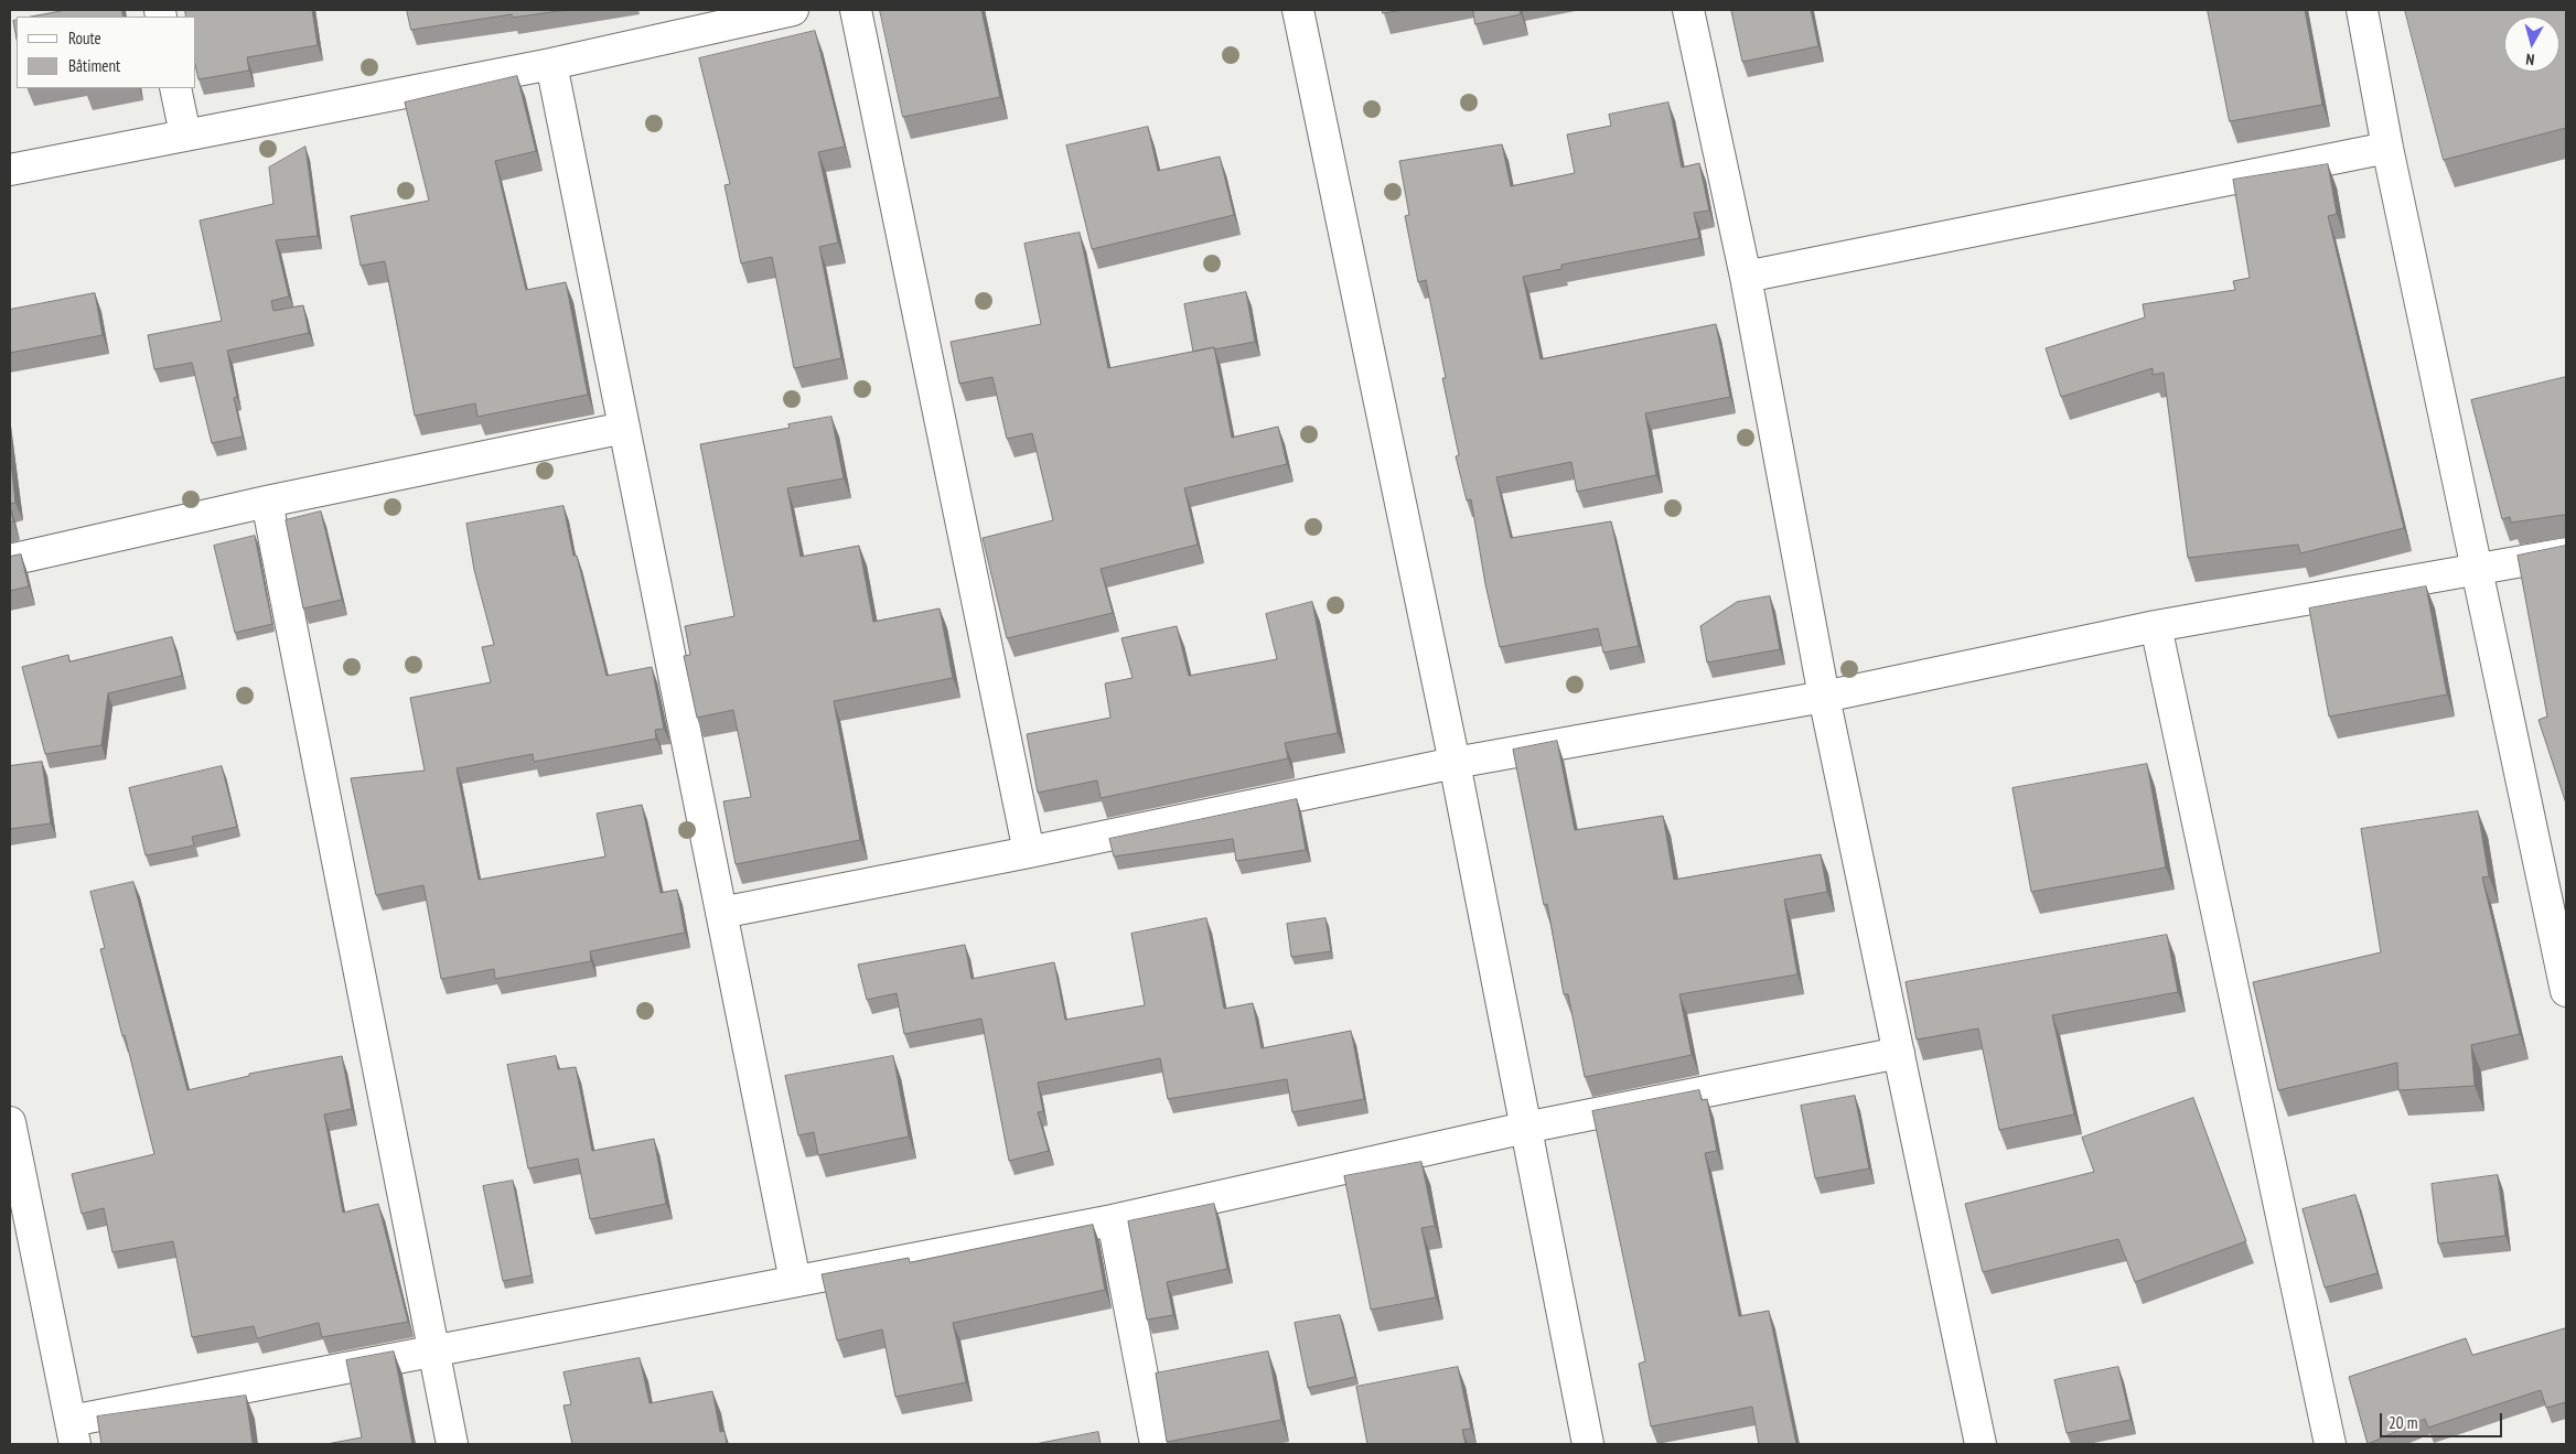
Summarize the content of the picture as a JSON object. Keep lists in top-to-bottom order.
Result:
{
  "legend": ["Route", "Bâtiment"],
  "scale_bar": "20 m",
  "north": "bottom"
}
